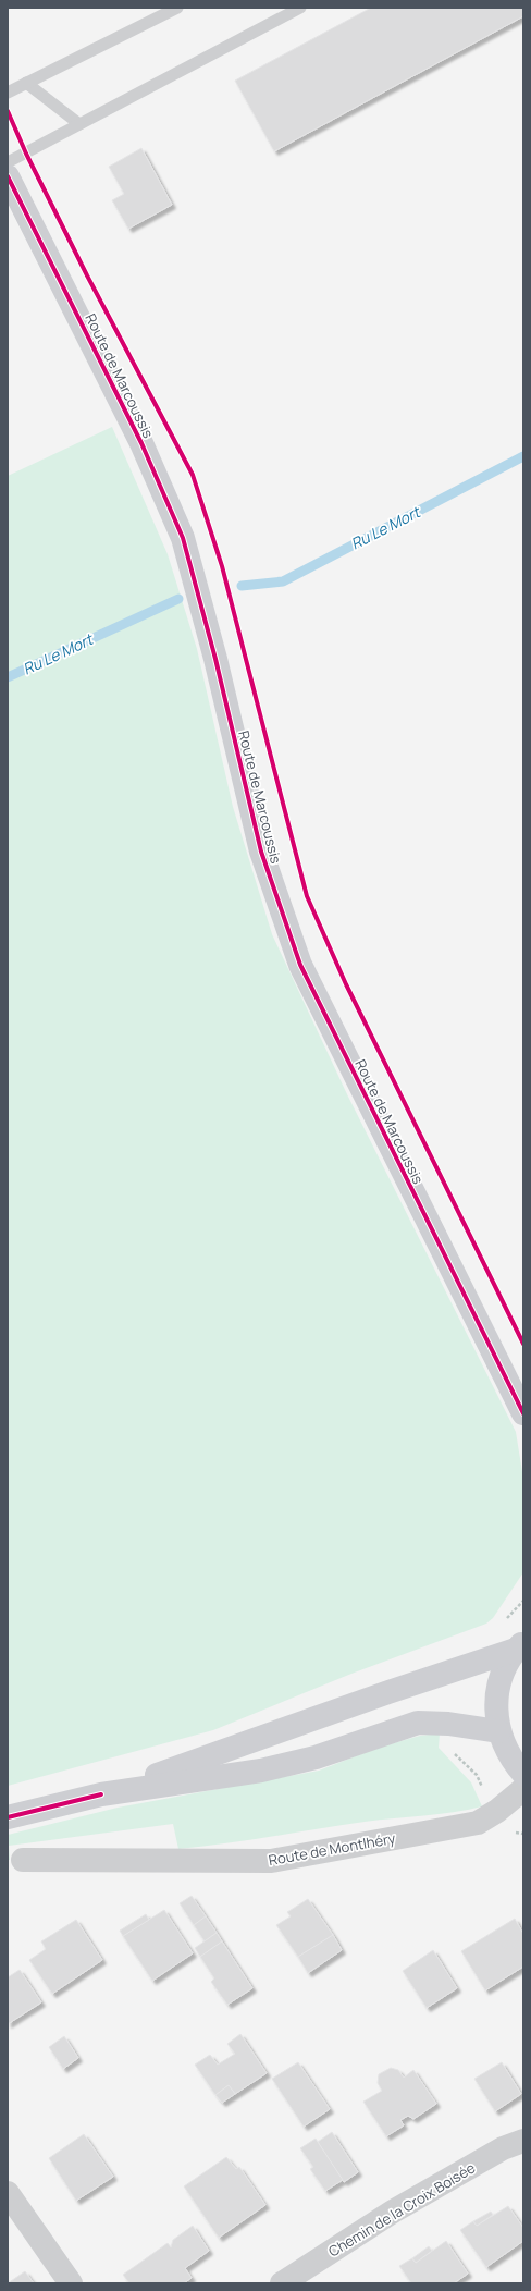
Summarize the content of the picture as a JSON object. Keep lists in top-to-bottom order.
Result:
{
  "streets": {
    "street": ["Route de Marcoussis", "Route de Montlhéry", "Chemin de la Croix Boisée"]
  },
  "water": ["Ru Le Mort"]
}
